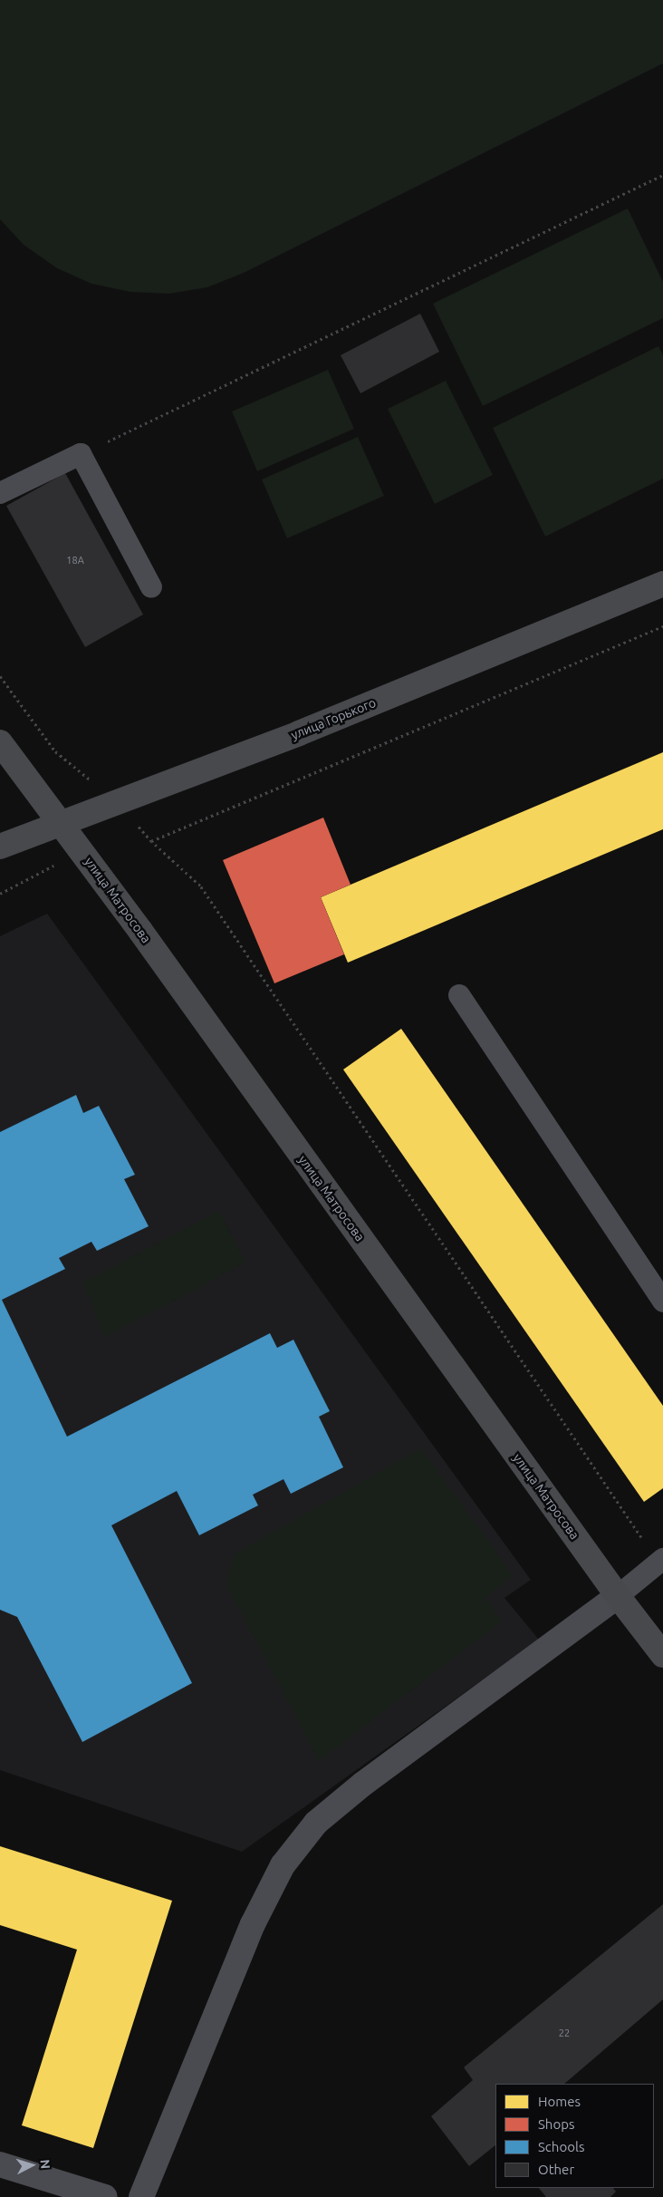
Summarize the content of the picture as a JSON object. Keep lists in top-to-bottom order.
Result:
{
  "streets": {
    "street": ["улица Горького", "улица Матросова"]
  },
  "crossings": [
    ["улица Горького", "улица Матросова"]
  ],
  "house_numbers": ["18А", "22"],
  "legend": [
    "Homes",
    "Shops",
    "Schools",
    "Other"
  ],
  "north": "right"
}
